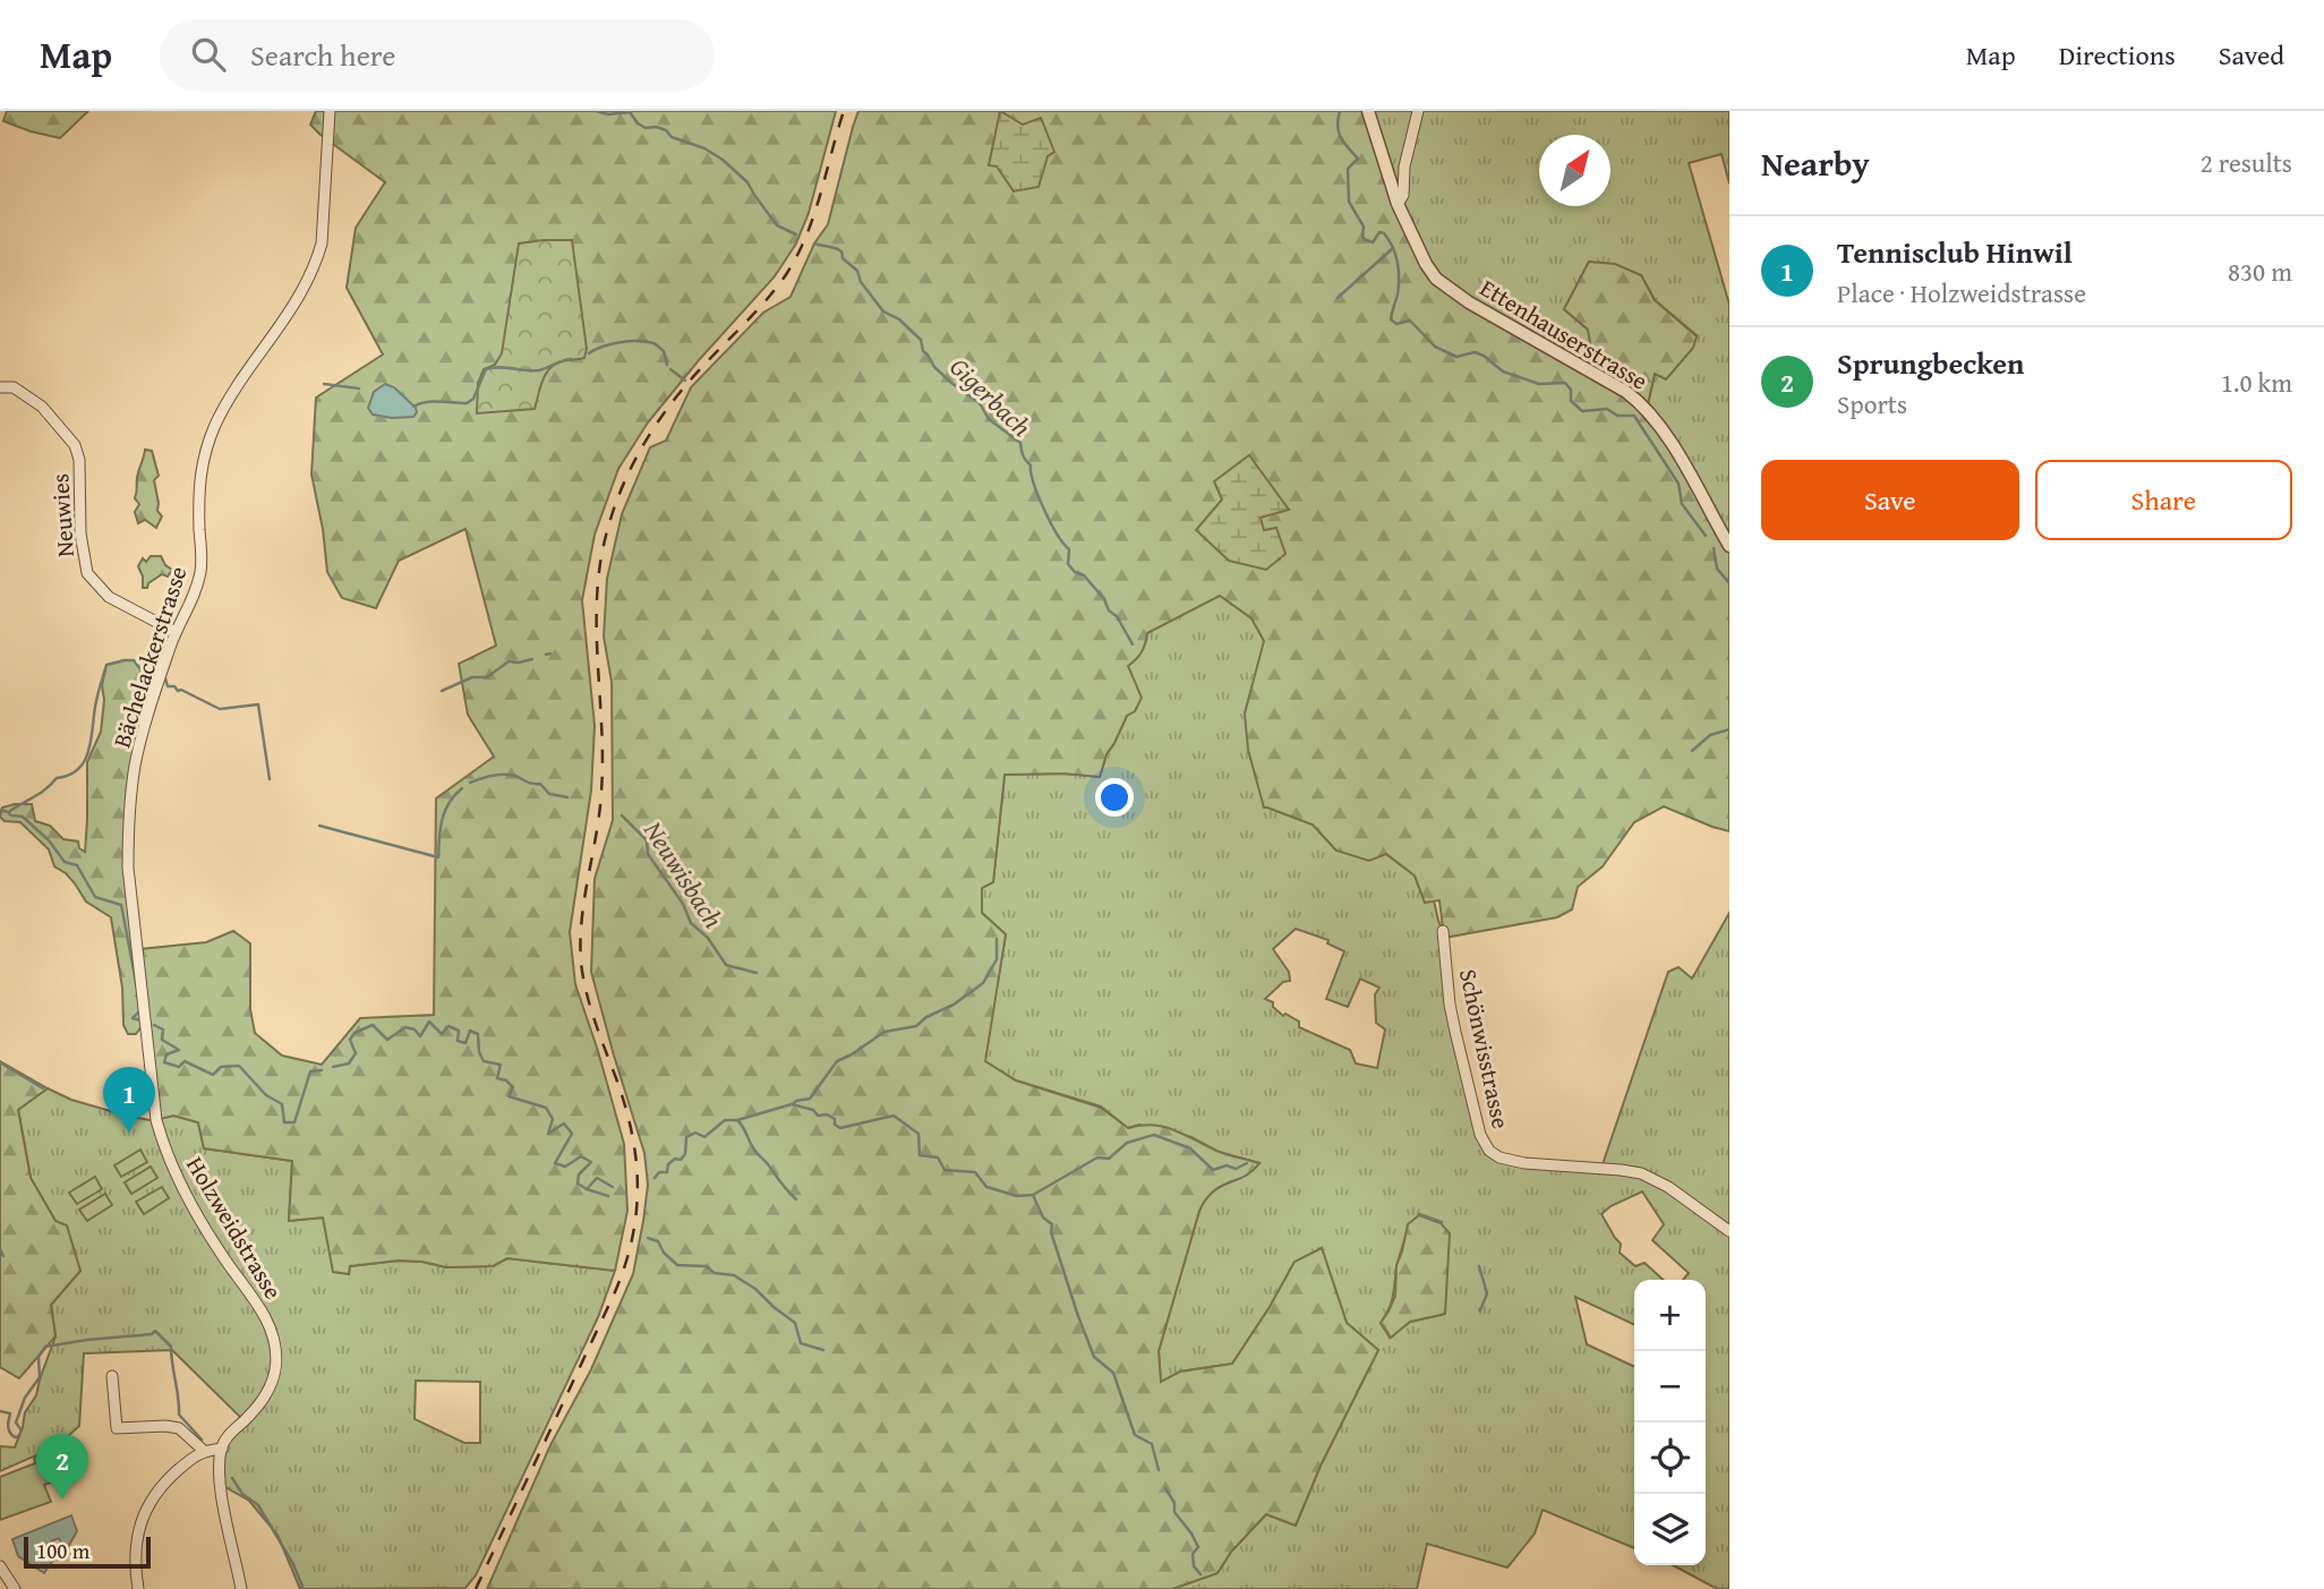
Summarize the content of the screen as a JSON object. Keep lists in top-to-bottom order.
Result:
{
  "streets": {
    "street": [
      "Ettenhauserstrasse",
      "Neuwies",
      "Bächelackerstrasse",
      "Schönwisstrasse",
      "Holzweidstrasse"
    ]
  },
  "crossings": [
    ["Neuwies", "Bächelackerstrasse"],
    ["Bächelackerstrasse", "Holzweidstrasse"]
  ],
  "water": ["Gigerbach", "Neuwisbach"],
  "scale_bar": "100 m",
  "north": "top right",
  "page": {
    "header": "Map",
    "search": "Search here",
    "nav": ["Map", "Directions", "Saved"],
    "heading": ["Nearby", "2 results"],
    "list": [
      {
        "mark": "1",
        "name": "Tennisclub Hinwil",
        "note": "Place · Holzweidstrasse",
        "value": "830 m"
      },
      {
        "mark": "2",
        "name": "Sprungbecken",
        "note": "Sports",
        "value": "1.0 km"
      }
    ],
    "buttons": ["Save", "Share"],
    "pins": ["1", "2"],
    "map_buttons": ["+", "−"],
    "scale": "100 m"
  }
}
